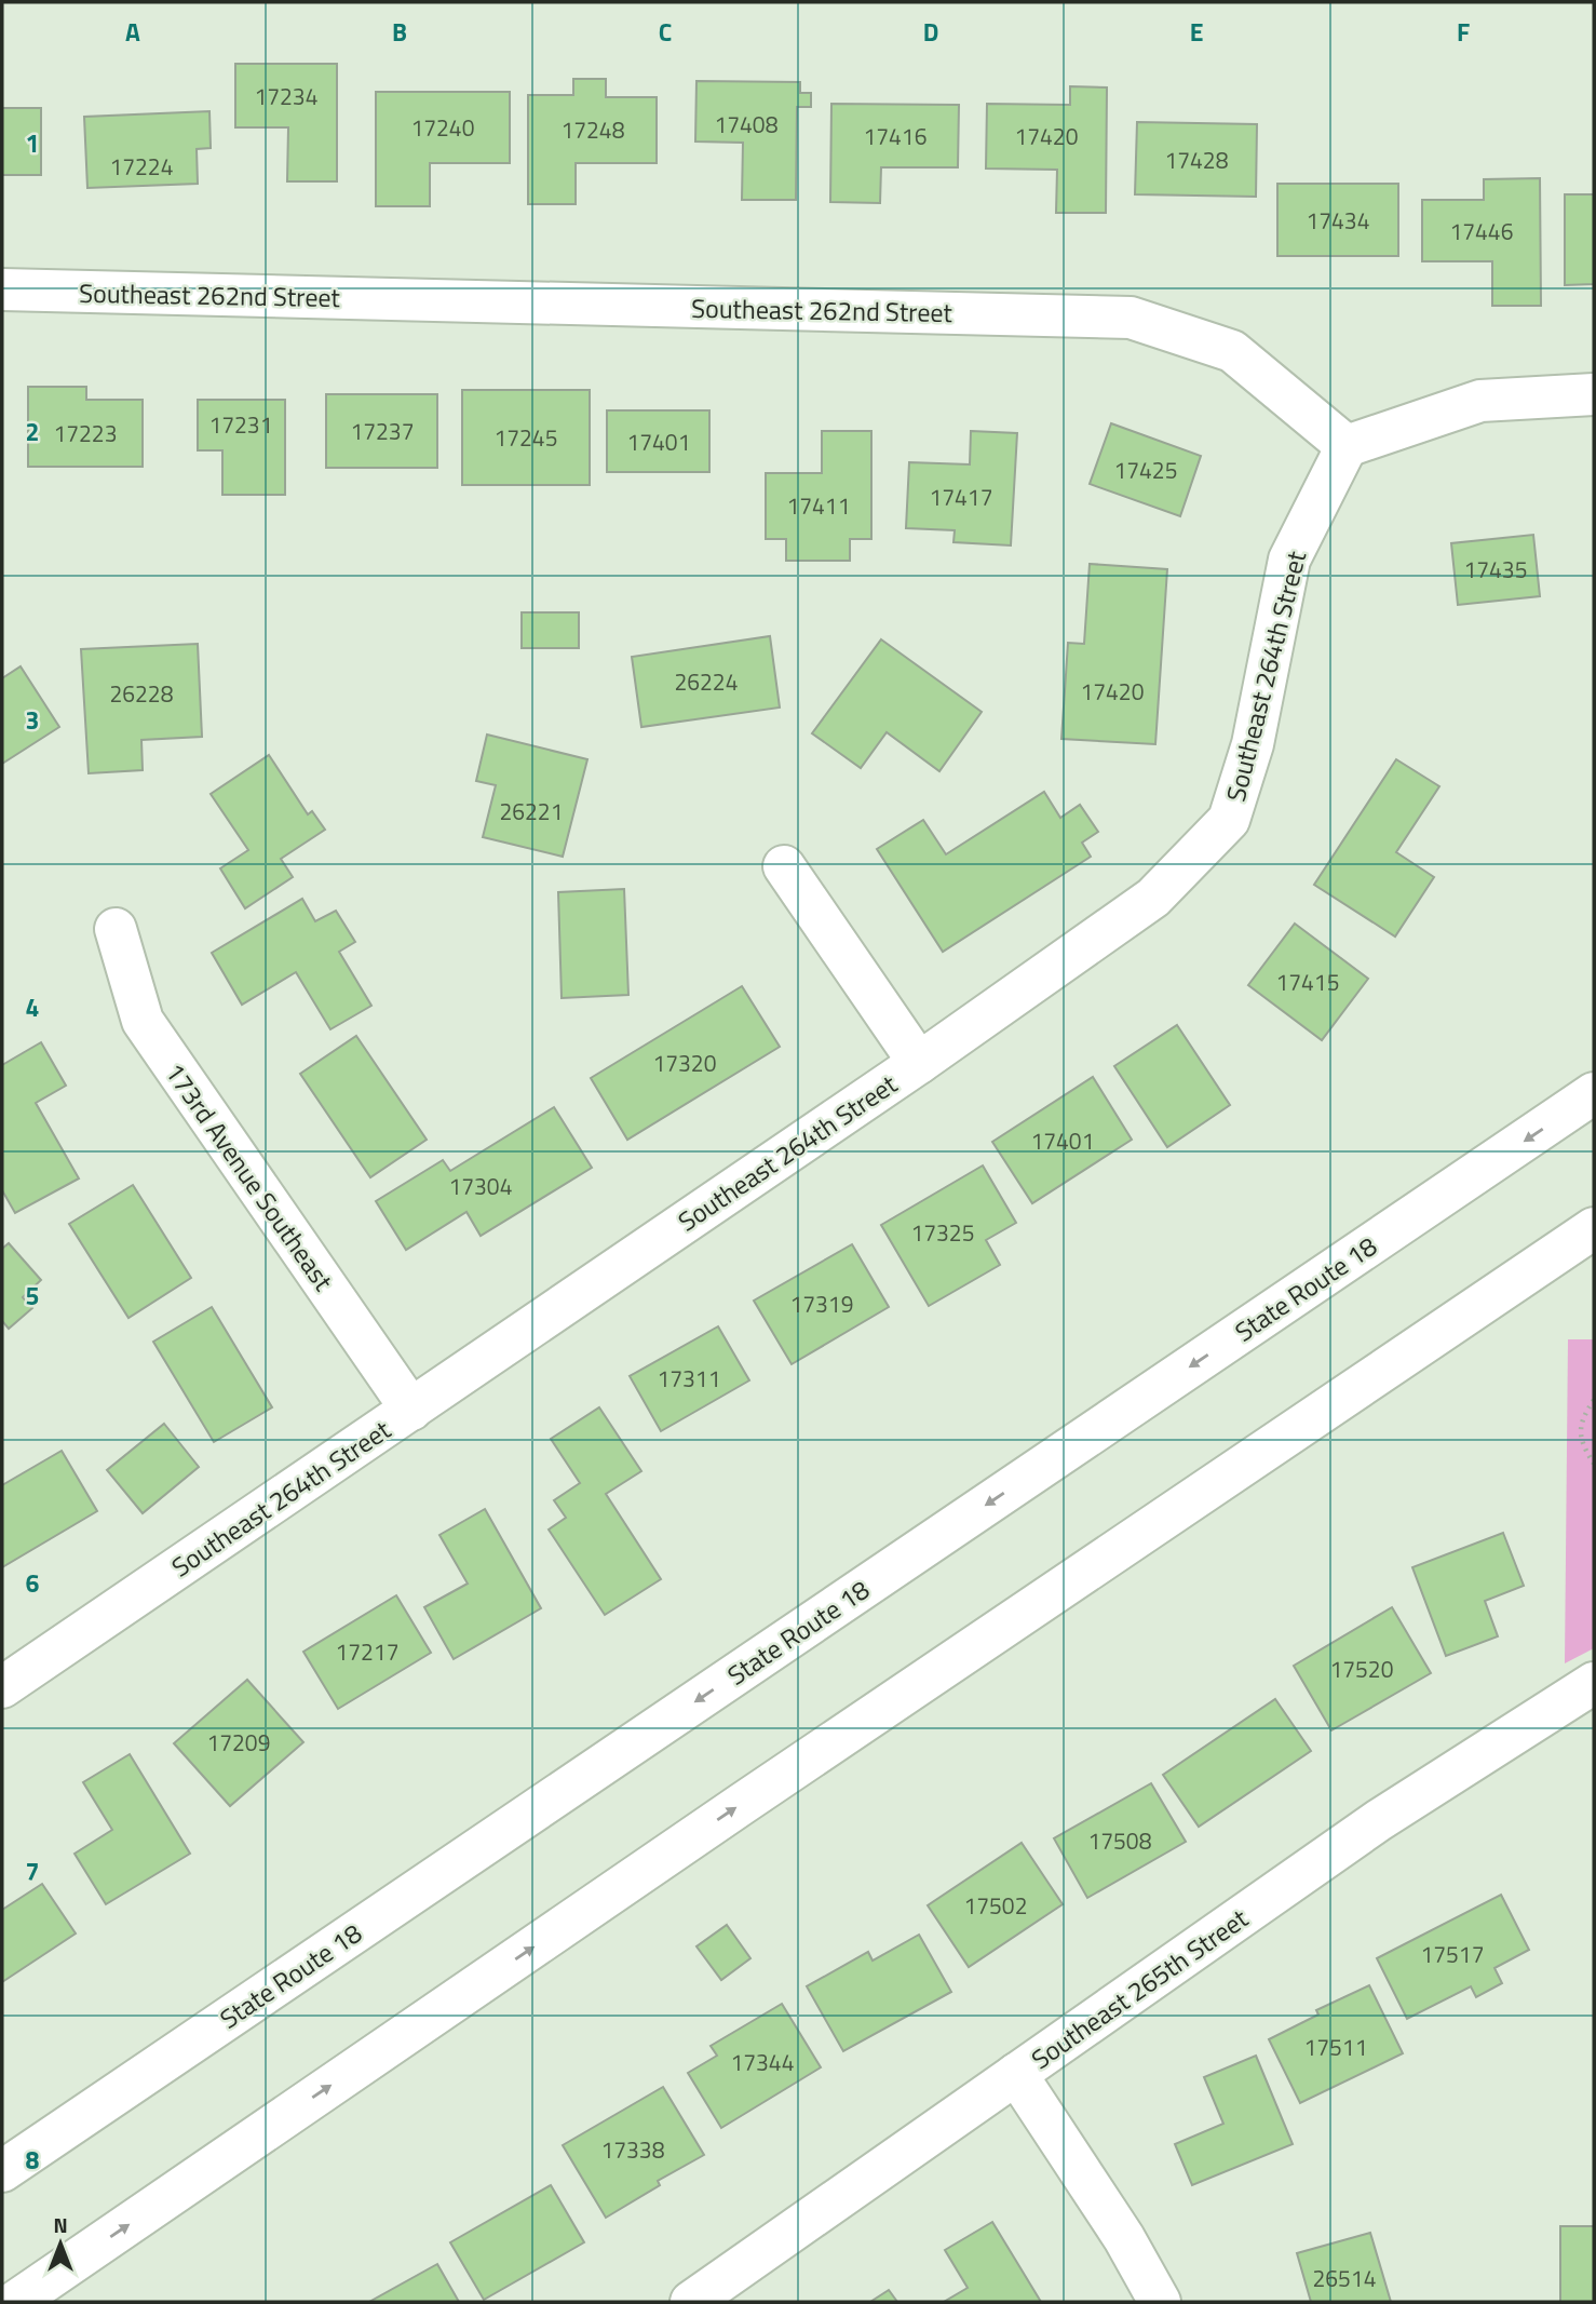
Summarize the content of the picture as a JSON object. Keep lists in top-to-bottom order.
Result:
{
  "streets": {
    "main road": [
      "Southeast 262nd Street",
      "Southeast 264th Street",
      "173rd Avenue Southeast",
      "State Route 18",
      "Southeast 265th Street"
    ]
  },
  "crossings": [
    ["Southeast 262nd Street", "Southeast 264th Street"],
    ["Southeast 264th Street", "173rd Avenue Southeast"]
  ],
  "house_numbers": [
    "17234",
    "17408",
    "17240",
    "17248",
    "17416",
    "17420",
    "17428",
    "17224",
    "17434",
    "17446",
    "17231",
    "17237",
    "17223",
    "17245",
    "17401",
    "17425",
    "17417",
    "17411",
    "17435",
    "26224",
    "17420",
    "26228",
    "26221",
    "17415",
    "17320",
    "17401",
    "17304",
    "17325",
    "17319",
    "17311",
    "17217",
    "17520",
    "17209",
    "17508",
    "17502",
    "17517",
    "17511",
    "17344",
    "17338",
    "26514"
  ],
  "north": "top",
  "grid": {
    "columns": [
      "A",
      "B",
      "C",
      "D",
      "E",
      "F"
    ],
    "rows": [
      "1",
      "2",
      "3",
      "4",
      "5",
      "6",
      "7",
      "8"
    ]
  }
}
